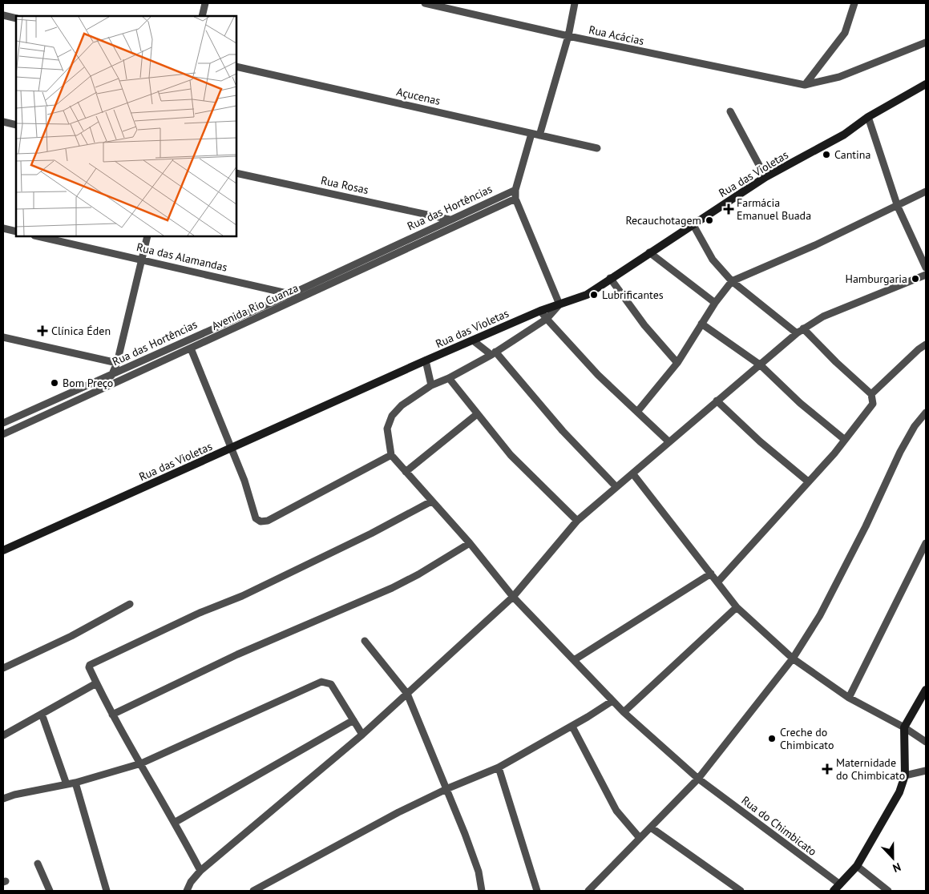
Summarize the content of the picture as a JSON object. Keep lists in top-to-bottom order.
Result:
{
  "streets": {
    "street": [
      "Rua Acácias",
      "Açucenas",
      "Rua das Violetas",
      "Rua Rosas",
      "Rua das Hortências",
      "Rua das Alamandas",
      "Avenida Rio Cuanza",
      "Rua do Chimbicato"
    ]
  },
  "crossings": [
    ["Rua Rosas", "Rua das Hortências"],
    ["Rua das Hortências", "Rua das Alamandas"],
    ["Rua das Alamandas", "Avenida Rio Cuanza"]
  ],
  "places": {
    "other": [
      "Cantina",
      "Recauchotagem",
      "Hamburgaria",
      "Lubrificantes",
      "Bom Preço",
      "Creche do Chimbicato"
    ],
    "health": ["Farmácia Emanuel Buada", "Clínica Éden", "Maternidade do Chimbicato"]
  },
  "north": "bottom"
}
